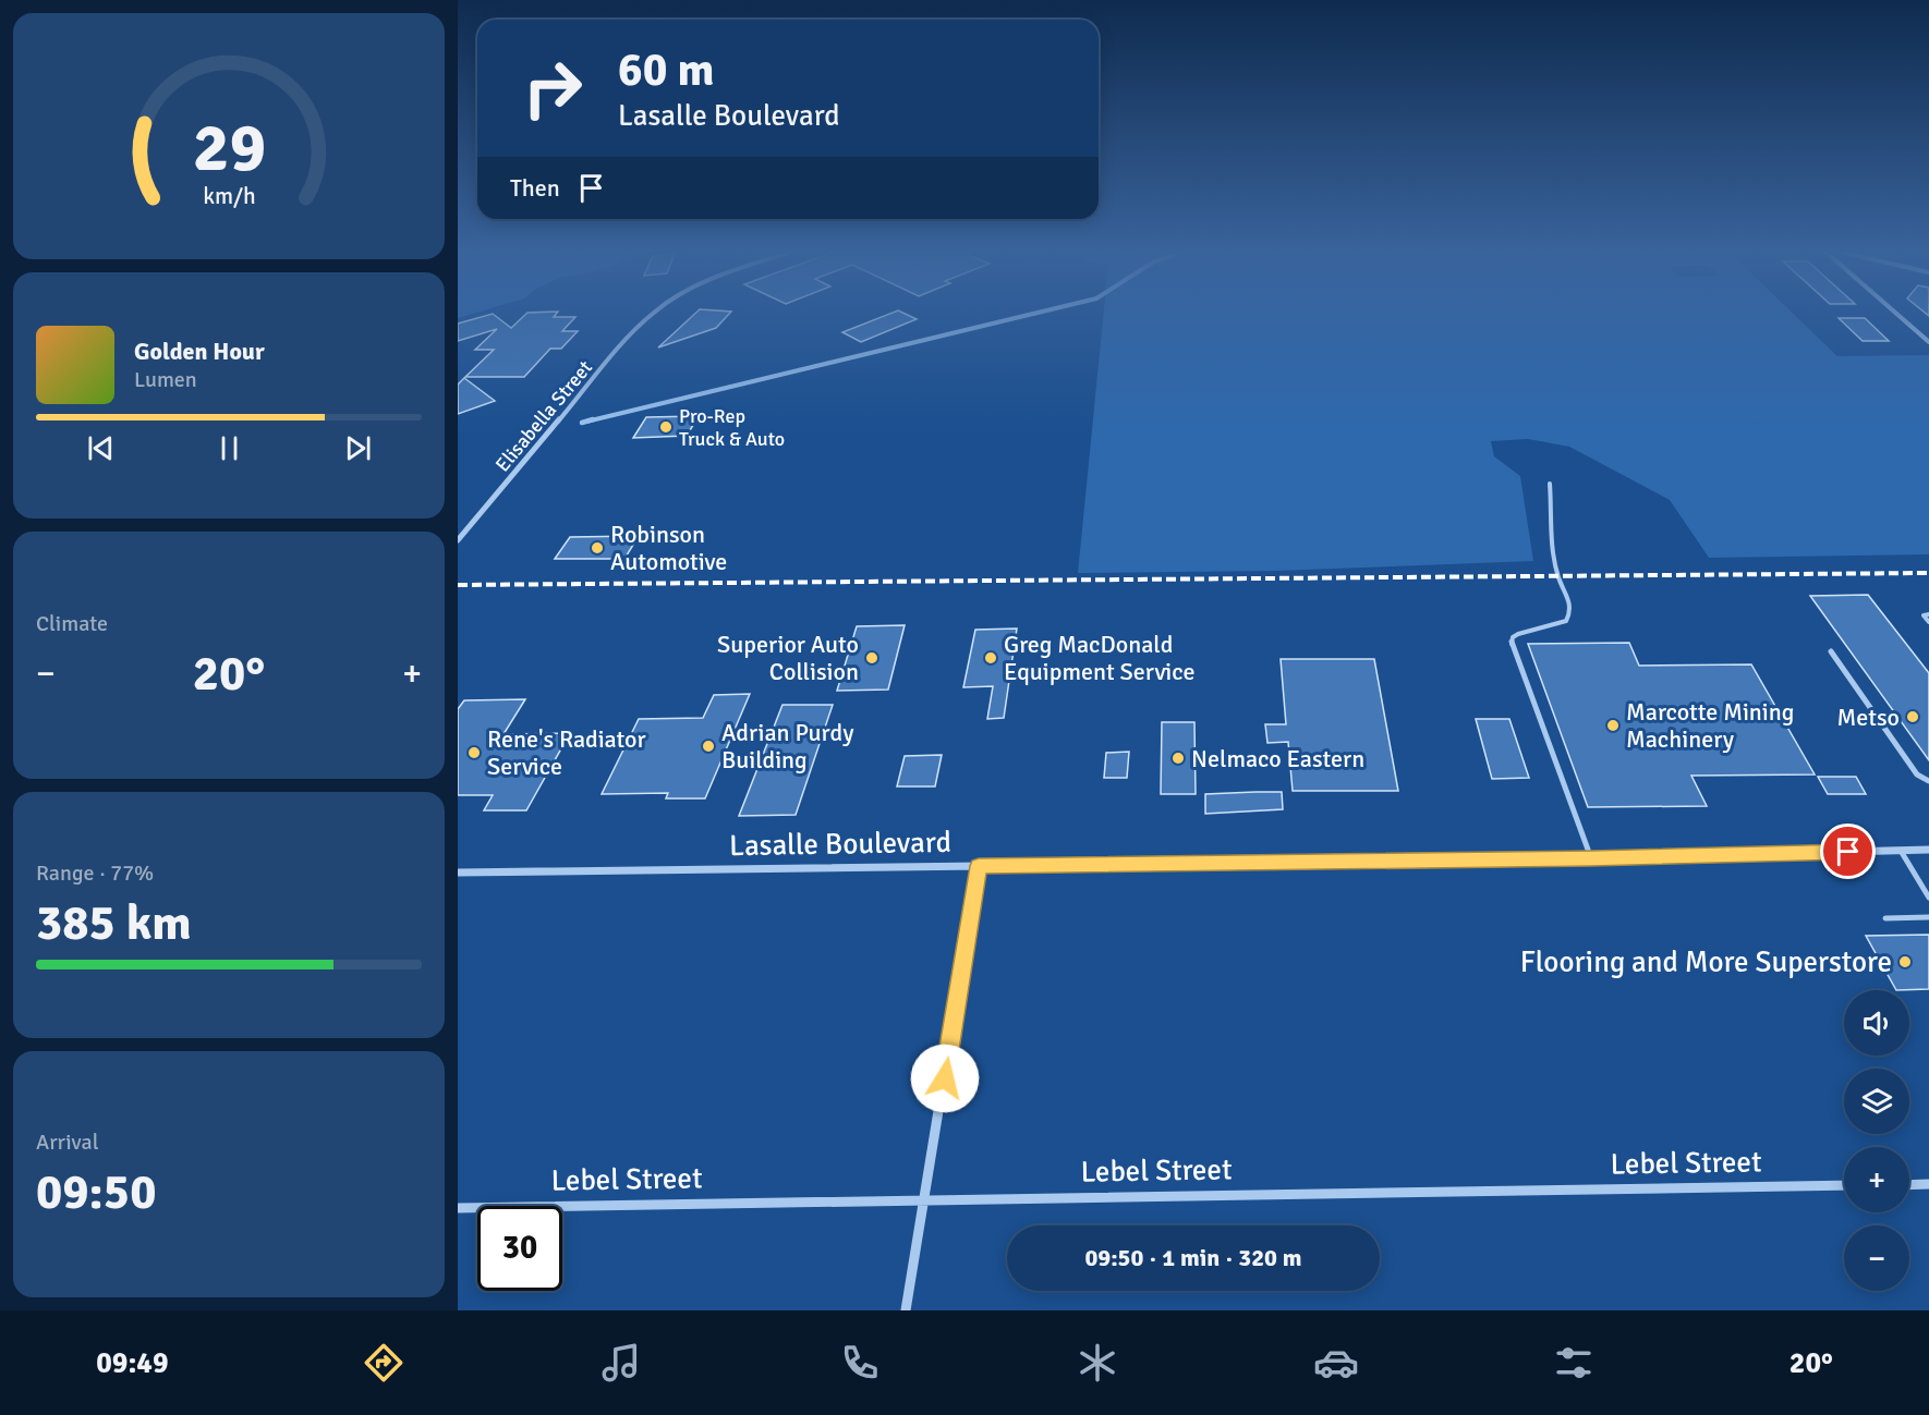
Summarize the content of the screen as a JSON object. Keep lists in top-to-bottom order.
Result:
{
  "streets": {
    "street": ["Elisabella Street", "Lasalle Boulevard", "Lebel Street"]
  },
  "places": [
    "Pro-Rep Truck & Auto",
    "Robinson Automotive",
    "Superior Auto Collision",
    "Greg MacDonald Equipment Service",
    "Metso",
    "Marcotte Mining Machinery",
    "Adrian Purdy Building",
    "Rene's Radiator Service",
    "Nelmaco Eastern",
    "Flooring and More Superstore"
  ],
  "page": {
    "turn": ["60 m", "Lasalle Boulevard"],
    "then": "Then",
    "song": ["Golden Hour", "Lumen"],
    "tile": [
      "Climate",
      ["Range · 77%", "385 km"],
      ["Arrival", "09:50"]
    ],
    "heat": ["−", "20°", "+"],
    "map_buttons": ["+", "−"],
    "limit": "30",
    "trip": "09:50 · 1 min · 320 m",
    "tabs": ["09:49", "20°"],
    "gauge": ["29", "km/h"]
  }
}
